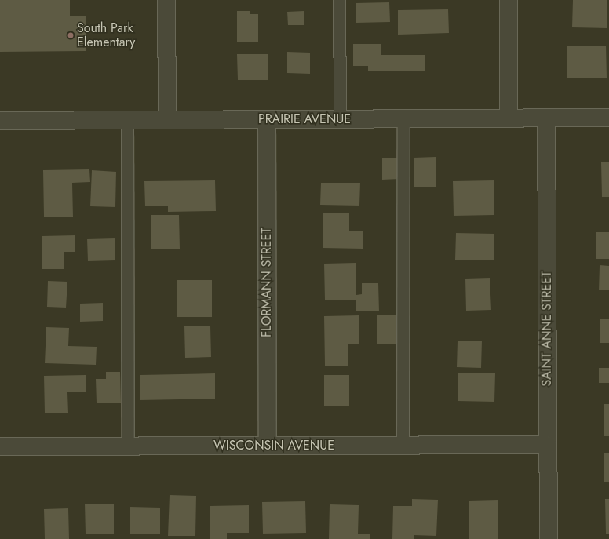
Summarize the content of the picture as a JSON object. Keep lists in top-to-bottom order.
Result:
{
  "streets": {
    "street": [
      "PRAIRIE AVENUE",
      "FLORMANN STREET",
      "SAINT ANNE STREET",
      "WISCONSIN AVENUE"
    ]
  },
  "crossings": [
    ["PRAIRIE AVENUE", "FLORMANN STREET"],
    ["PRAIRIE AVENUE", "SAINT ANNE STREET"],
    ["FLORMANN STREET", "WISCONSIN AVENUE"],
    ["SAINT ANNE STREET", "WISCONSIN AVENUE"]
  ],
  "places": ["South Park Elementary"]
}
